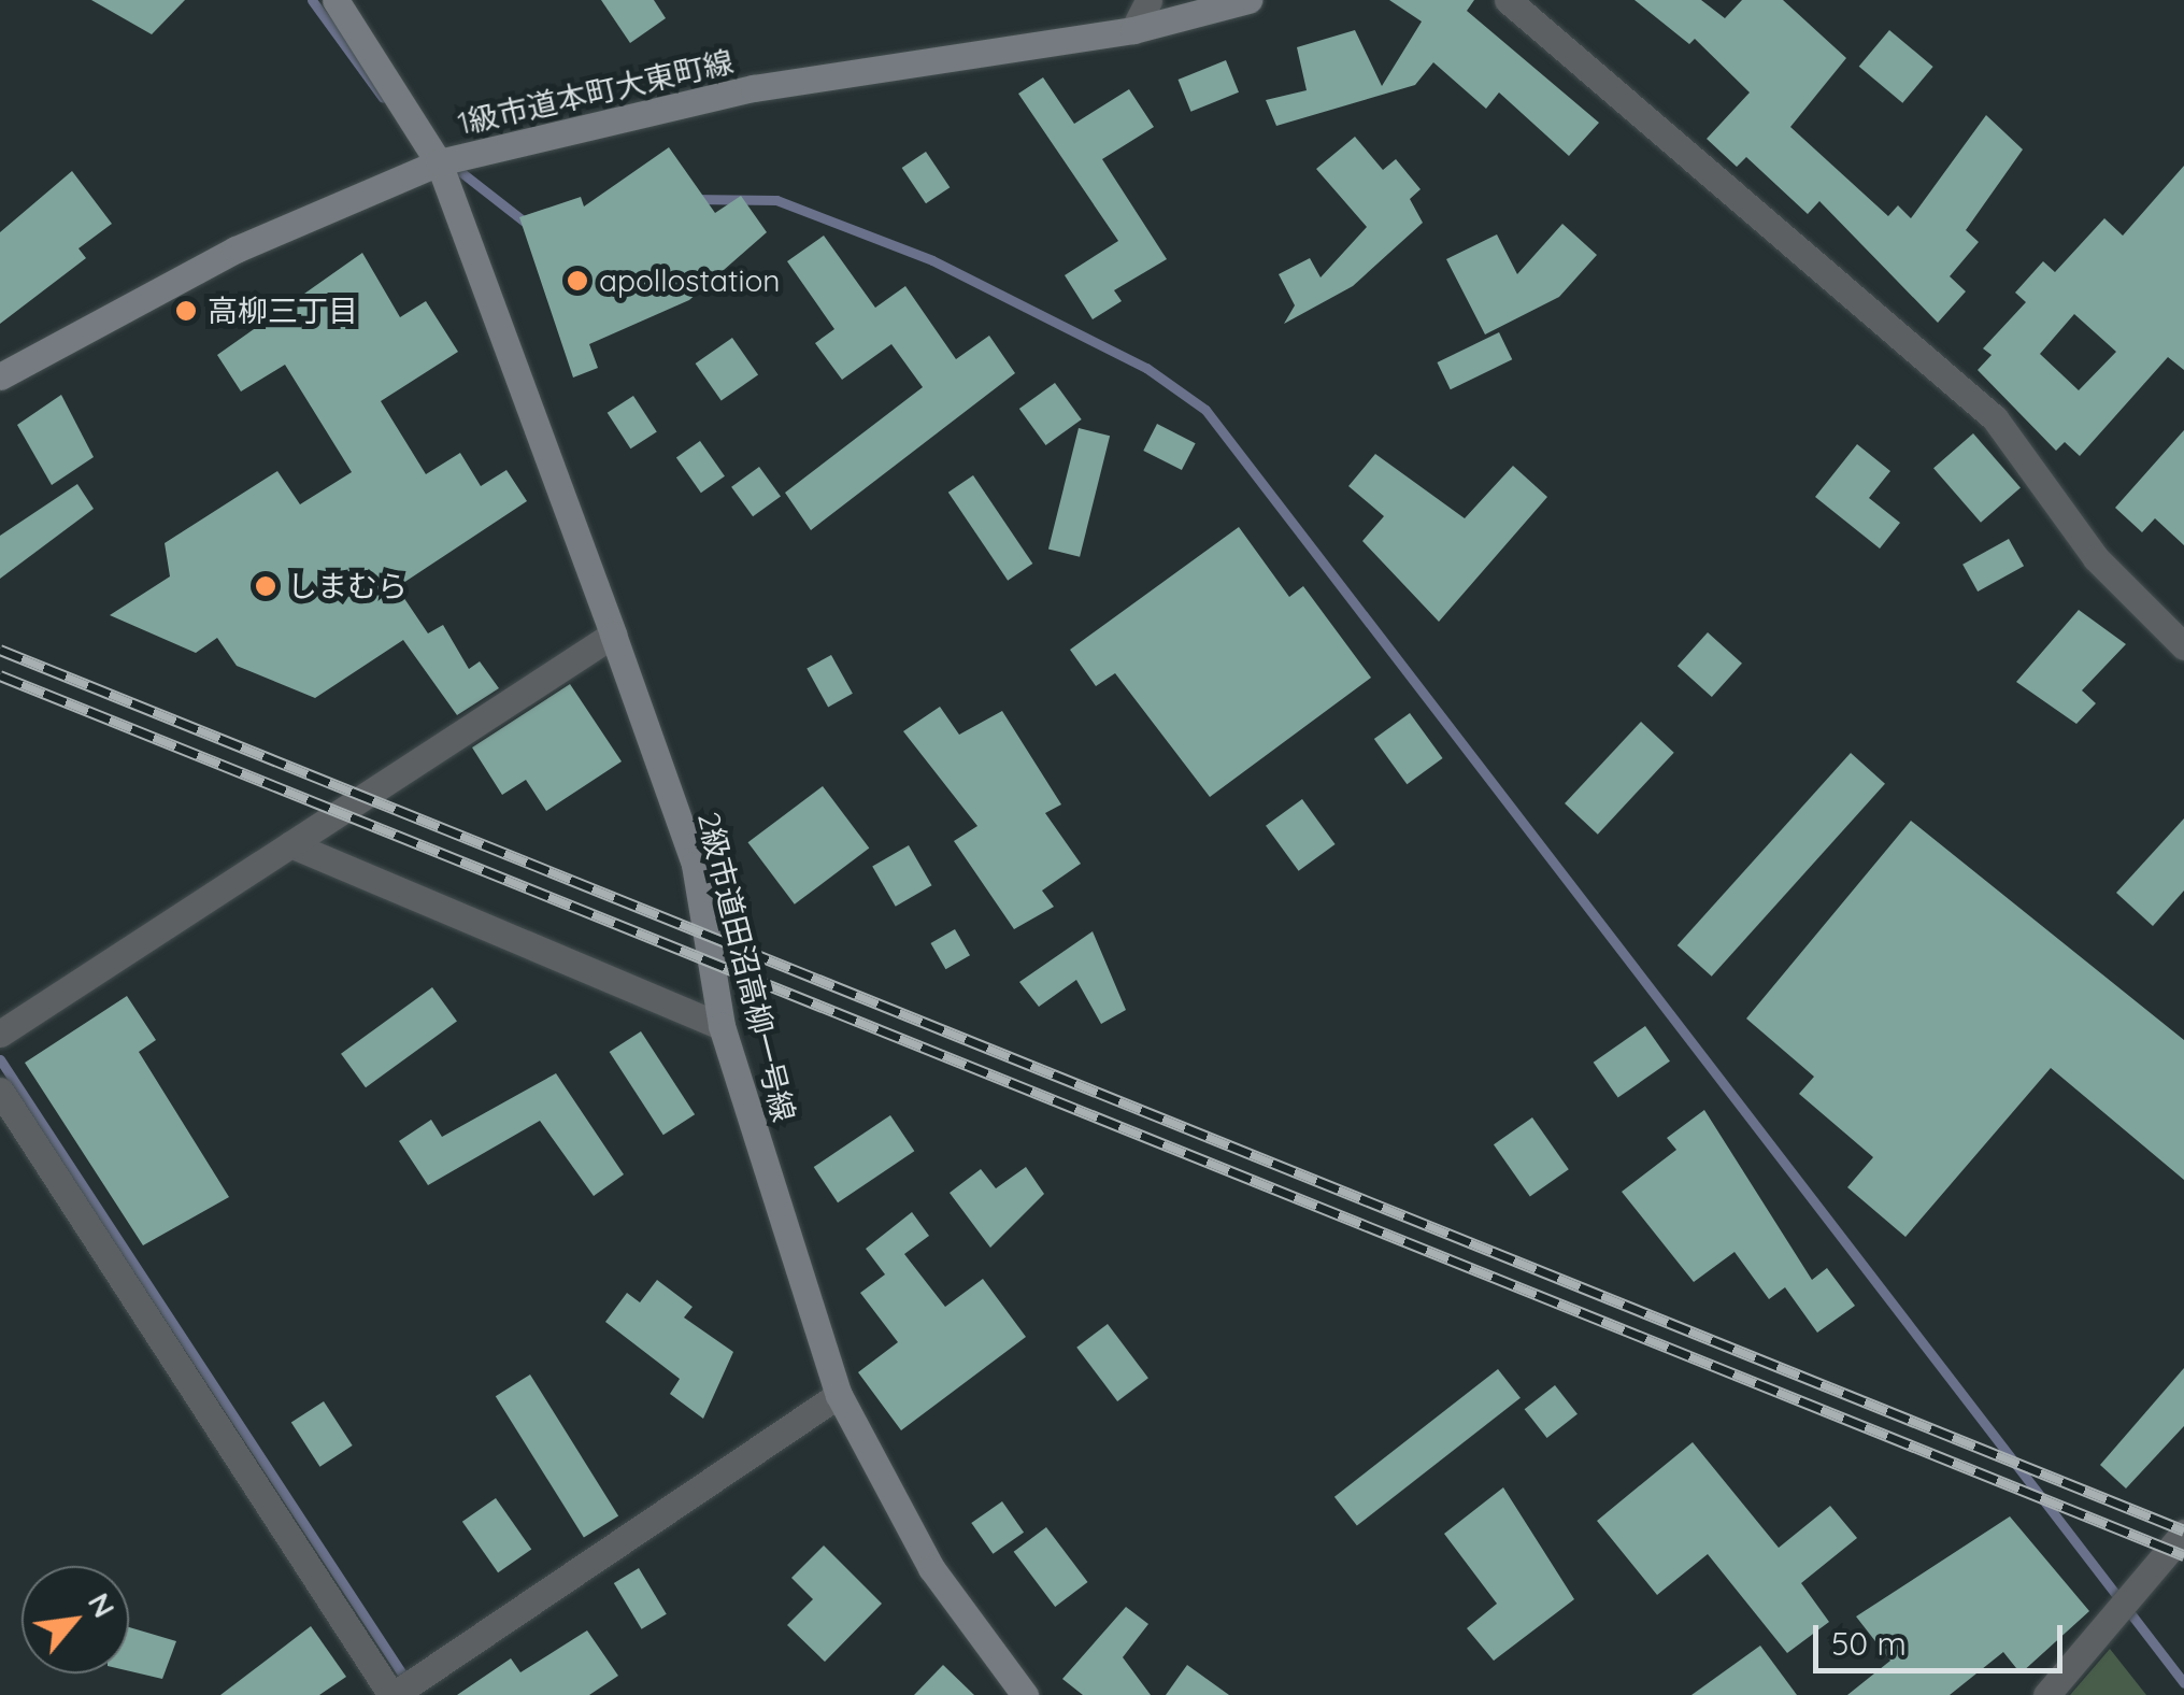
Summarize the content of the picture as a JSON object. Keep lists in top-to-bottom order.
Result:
{
  "streets": {
    "street": ["1級市道本町大東町線", "2級市道田沼高柳一号線"]
  },
  "crossings": [
    ["1級市道本町大東町線", "2級市道田沼高柳一号線"]
  ],
  "places": ["apollostation", "高柳三丁目", "しまむら"],
  "scale_bar": "50 m",
  "north": "top right"
}
